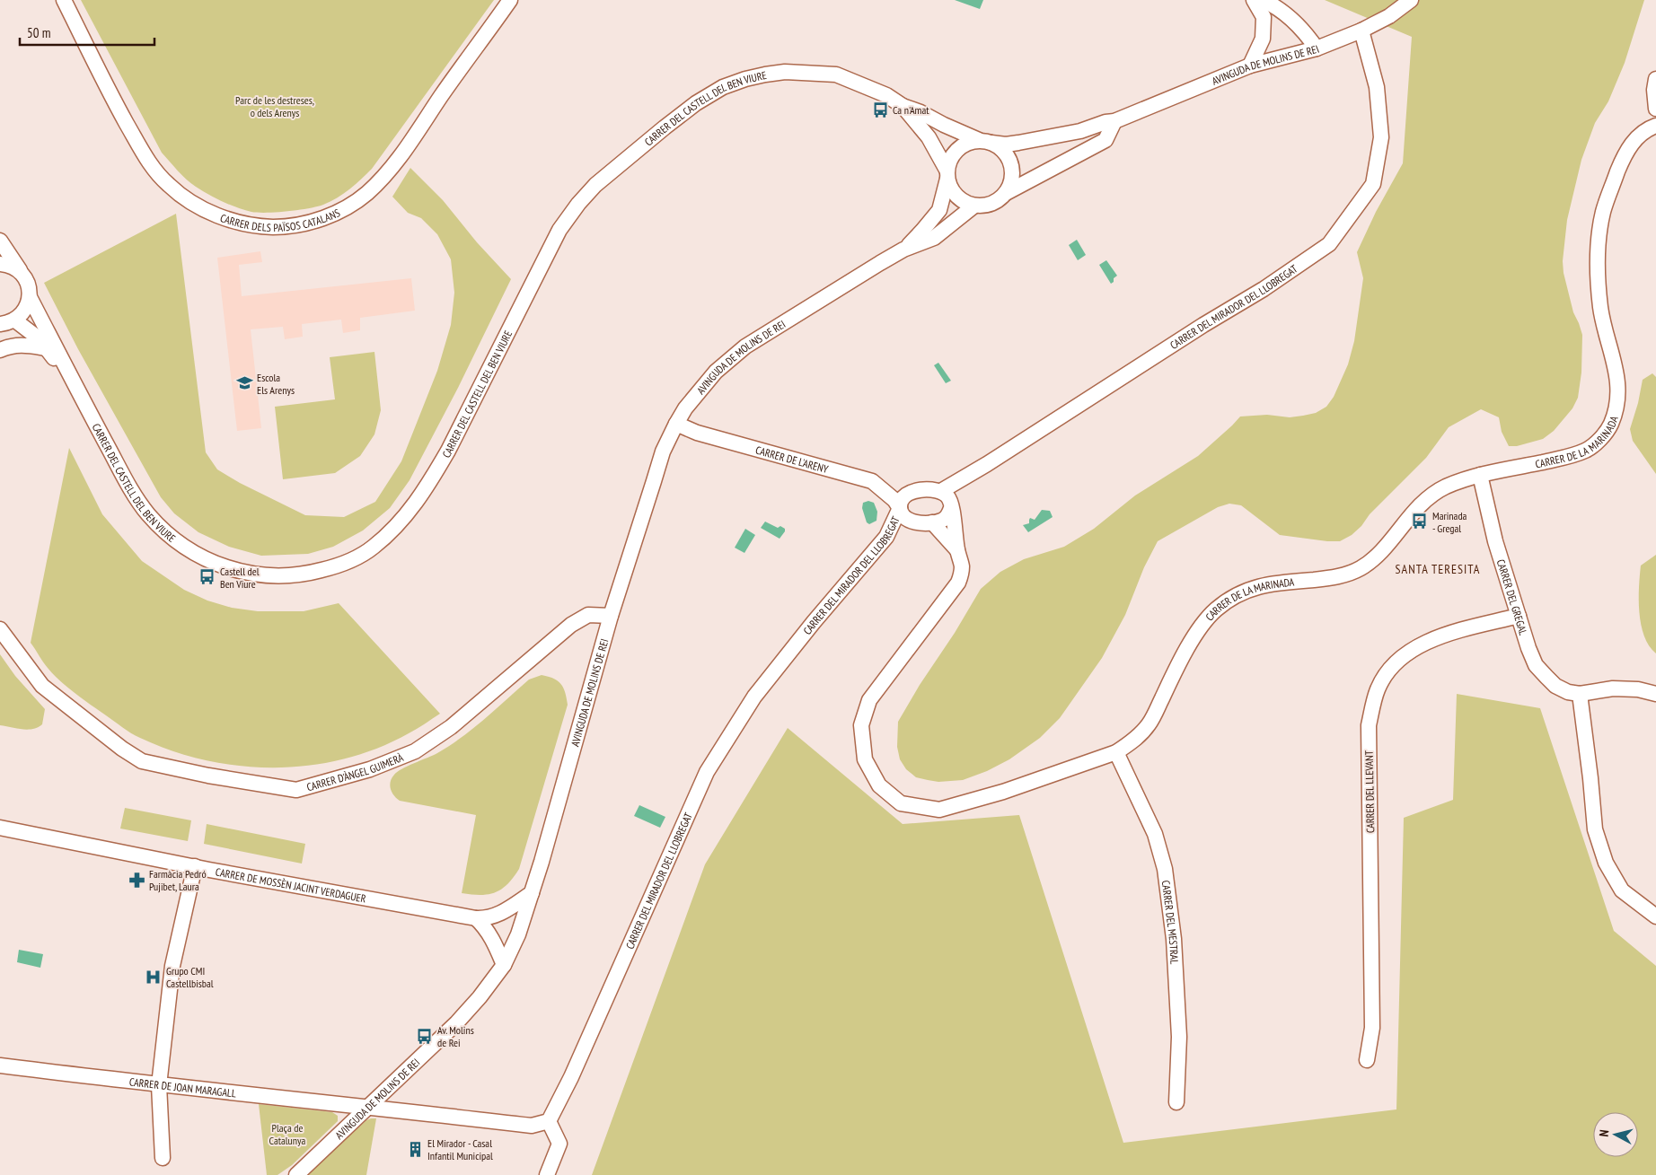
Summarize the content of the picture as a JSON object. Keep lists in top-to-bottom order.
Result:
{
  "streets": {
    "street": [
      "AVINGUDA DE MOLINS DE REI",
      "CARRER DEL CASTELL DEL BEN VIURE",
      "CARRER DELS PAÏSOS CATALANS",
      "CARRER DEL MIRADOR DEL LLOBREGAT",
      "CARRER DE LA MARINADA",
      "CARRER DE L'ARENY",
      "CARRER DEL GREGAL",
      "CARRER D'ÀNGEL GUIMERÀ",
      "CARRER DEL LLEVANT",
      "CARRER DE MOSSÈN JACINT VERDAGUER",
      "CARRER DEL MESTRAL",
      "CARRER DE JOAN MARAGALL"
    ]
  },
  "crossings": [
    ["AVINGUDA DE MOLINS DE REI", "CARRER DEL CASTELL DEL BEN VIURE"],
    ["AVINGUDA DE MOLINS DE REI", "CARRER DEL MIRADOR DEL LLOBREGAT"],
    ["AVINGUDA DE MOLINS DE REI", "CARRER DE L'ARENY"],
    ["AVINGUDA DE MOLINS DE REI", "CARRER D'ÀNGEL GUIMERÀ"],
    ["AVINGUDA DE MOLINS DE REI", "CARRER DE MOSSÈN JACINT VERDAGUER"],
    ["AVINGUDA DE MOLINS DE REI", "CARRER DE JOAN MARAGALL"],
    ["CARRER DEL MIRADOR DEL LLOBREGAT", "CARRER DE LA MARINADA"],
    ["CARRER DEL MIRADOR DEL LLOBREGAT", "CARRER DE L'ARENY"],
    ["CARRER DE LA MARINADA", "CARRER DE L'ARENY"],
    ["CARRER DE LA MARINADA", "CARRER DEL GREGAL"],
    ["CARRER DE LA MARINADA", "CARRER DEL MESTRAL"],
    ["CARRER DEL GREGAL", "CARRER DEL LLEVANT"]
  ],
  "districts": ["SANTA TERESITA"],
  "parks": ["Parc de les destreses, o dels Arenys", "Plaça de Catalunya"],
  "places": {
    "bus stop": [
      "Ca n'Amat",
      "Marinada - Gregal",
      "Castell del Ben Viure",
      "Av. Molins de Rei"
    ],
    "school or university": ["Escola Els Arenys"],
    "pharmacy": ["Farmàcia Pedró Pujibet, Laura"],
    "hospital": ["Grupo CMI Castellbisbal"],
    "building": ["El Mirador - Casal Infantil Municipal"]
  },
  "scale_bar": "50 m",
  "north": "left"
}
